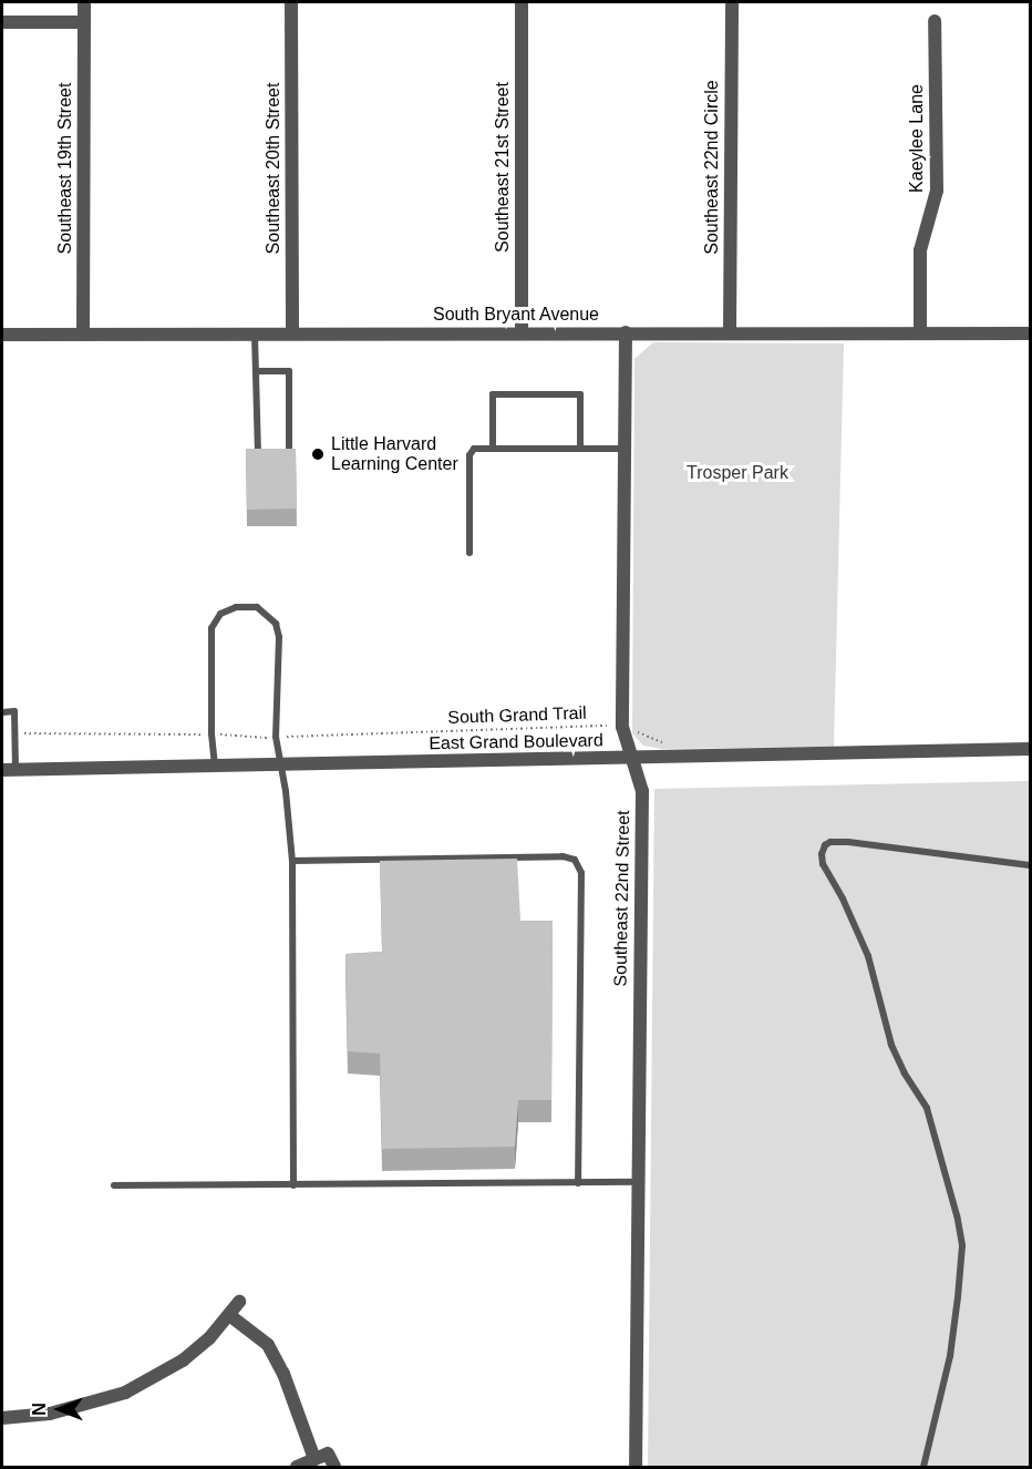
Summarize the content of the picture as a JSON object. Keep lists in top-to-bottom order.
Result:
{
  "streets": {
    "street": [
      "Kaeylee Lane",
      "Southeast 21st Street",
      "Southeast 22nd Circle",
      "Southeast 19th Street",
      "Southeast 20th Street",
      "South Bryant Avenue",
      "East Grand Boulevard",
      "Southeast 22nd Street"
    ],
    "path": ["South Grand Trail"]
  },
  "crossings": [
    ["Kaeylee Lane", "South Bryant Avenue"],
    ["Southeast 21st Street", "South Bryant Avenue"],
    ["Southeast 22nd Circle", "South Bryant Avenue"],
    ["Southeast 19th Street", "South Bryant Avenue"],
    ["Southeast 20th Street", "South Bryant Avenue"],
    ["South Bryant Avenue", "Southeast 22nd Street"],
    ["South Grand Trail", "Southeast 22nd Street"],
    ["East Grand Boulevard", "Southeast 22nd Street"]
  ],
  "parks": ["Trosper Park"],
  "places": ["Little Harvard Learning Center"],
  "north": "left"
}
